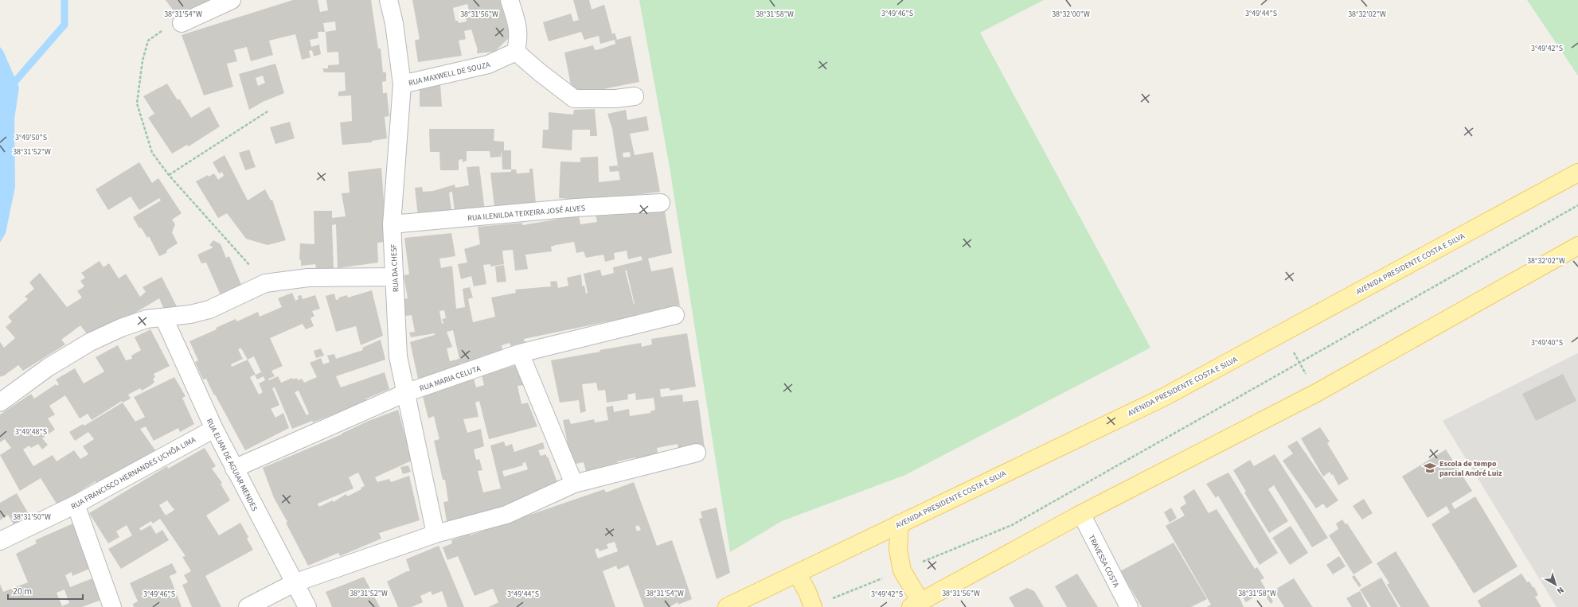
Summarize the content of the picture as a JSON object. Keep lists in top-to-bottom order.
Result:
{
  "streets": {
    "main road": ["AVENIDA PRESIDENTE COSTA E SILVA"],
    "street": [
      "RUA MAXWELL DE SOUZA",
      "RUA ILENILDA TEIXEIRA JOSÉ ALVES",
      "RUA DA CHESF",
      "RUA MARIA CELUTA",
      "RUA ELIAN DE AGUIAR MENDES",
      "RUA FRANCISCO HERNANDES UCHÔA LIMA",
      "TRAVESSA COSTA"
    ]
  },
  "crossings": [
    ["RUA MAXWELL DE SOUZA", "RUA DA CHESF"],
    ["RUA ILENILDA TEIXEIRA JOSÉ ALVES", "RUA DA CHESF"],
    ["RUA DA CHESF", "RUA MARIA CELUTA"],
    ["RUA MARIA CELUTA", "RUA ELIAN DE AGUIAR MENDES"],
    ["RUA ELIAN DE AGUIAR MENDES", "RUA FRANCISCO HERNANDES UCHÔA LIMA"]
  ],
  "places": {
    "school or university": ["Escola de tempo parcial André Luiz"]
  },
  "scale_bar": "20 m",
  "north": "bottom right",
  "coordinates": [
    "3°49'46\"S",
    "3°49'44\"S",
    "38°31'58\"W",
    "38°31'54\"W",
    "38°31'56\"W",
    "38°32'00\"W",
    "38°32'02\"W",
    "3°49'42\"S",
    "3°49'50\"S",
    "38°31'52\"W",
    "3°49'40\"S",
    "3°49'48\"S",
    "38°31'50\"W"
  ]
}
